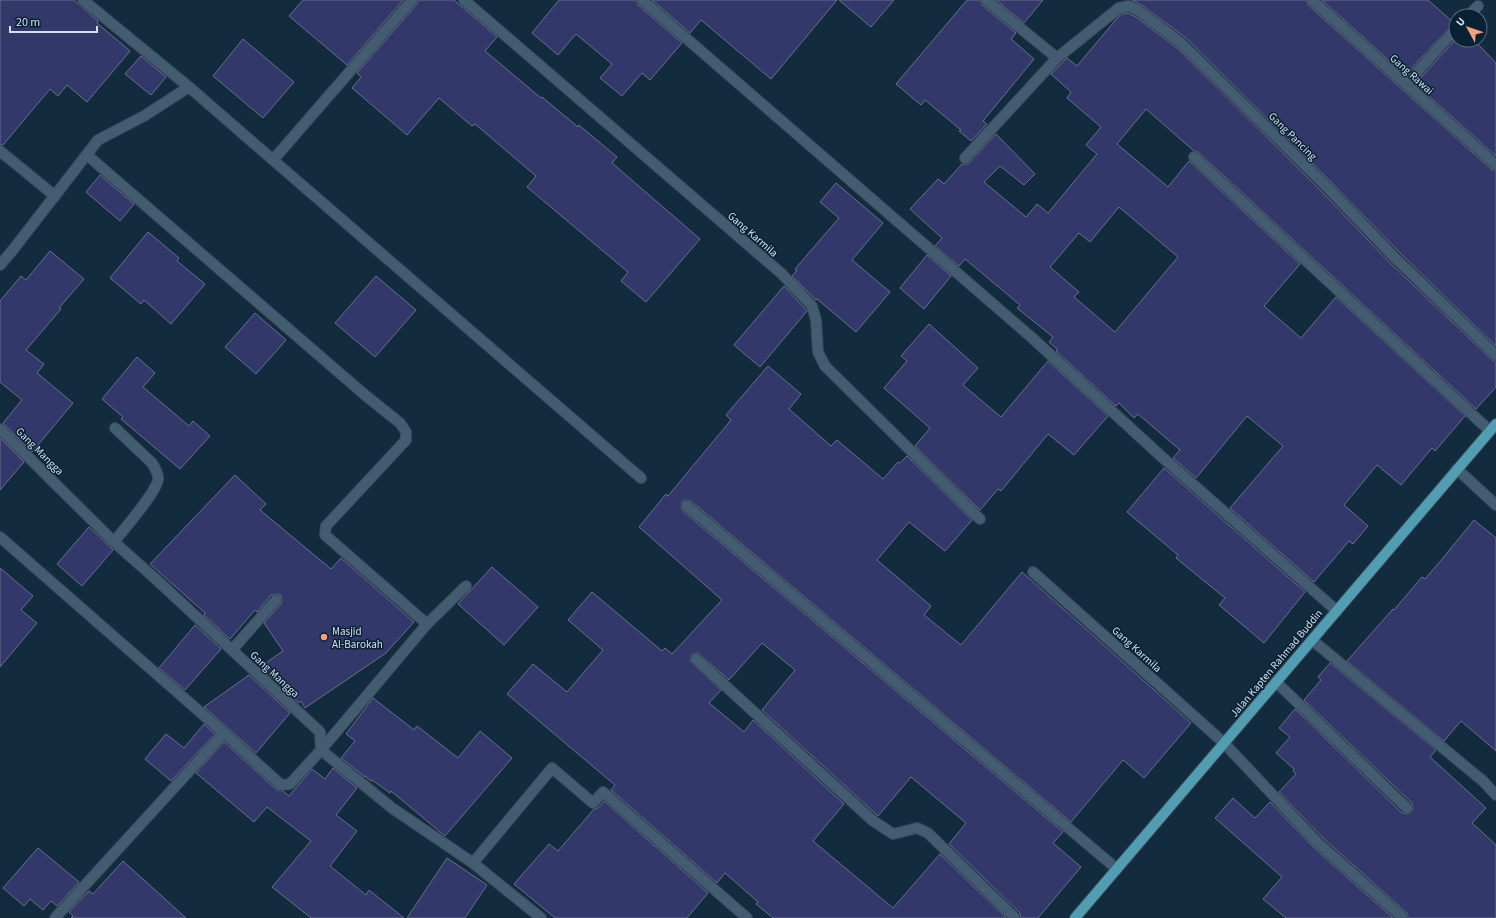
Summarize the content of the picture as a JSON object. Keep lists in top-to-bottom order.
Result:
{
  "streets": {
    "main road": ["Jalan Kapten Rahmad Buddin"],
    "street": [
      "Gang Rawai",
      "Gang Pancing",
      "Gang Karmila",
      "Gang Mangga"
    ]
  },
  "crossings": [
    ["Gang Karmila", "Jalan Kapten Rahmad Buddin"]
  ],
  "places": ["Masjid Al-Barokah"],
  "scale_bar": "20 m",
  "north": "top left"
}
